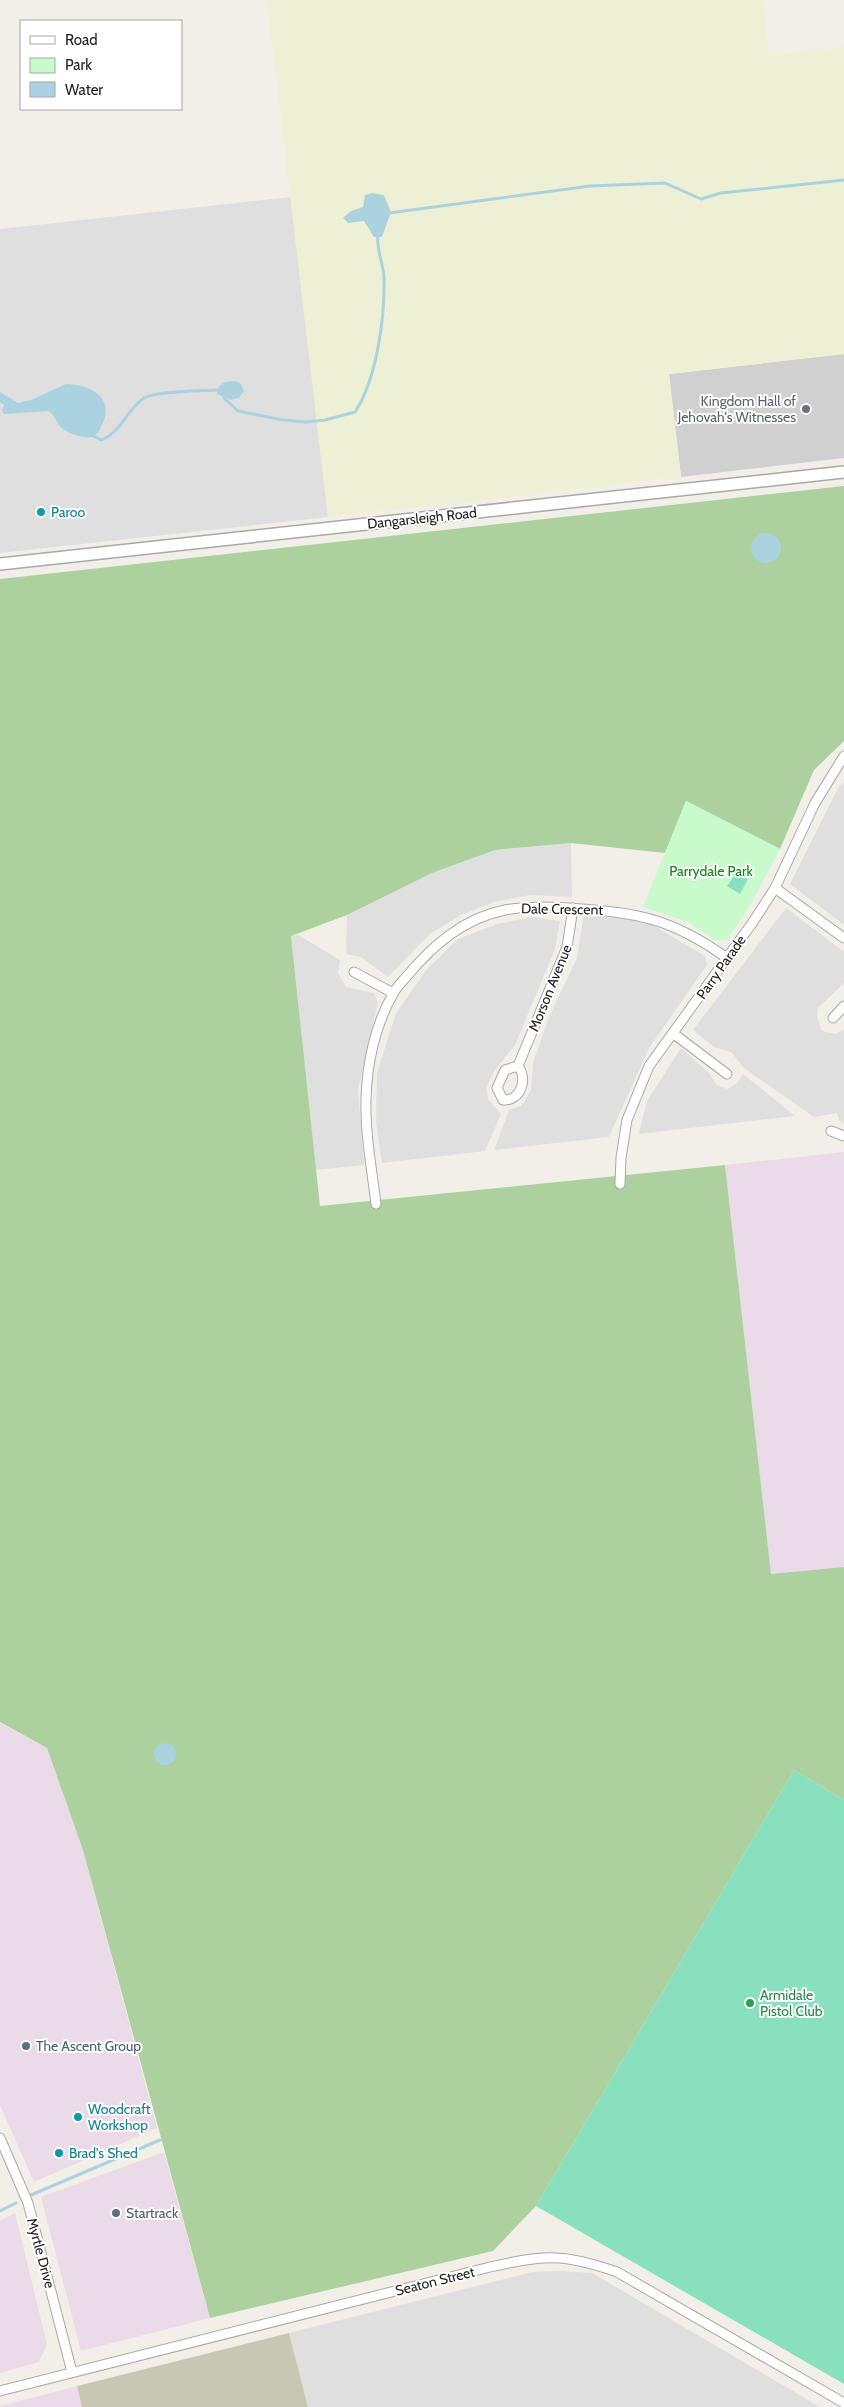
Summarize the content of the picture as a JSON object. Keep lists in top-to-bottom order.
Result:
{
  "streets": {
    "street": [
      "Dangarsleigh Road",
      "Dale Crescent",
      "Parry Parade",
      "Morson Avenue",
      "Myrtle Drive",
      "Seaton Street"
    ]
  },
  "crossings": [
    ["Dale Crescent", "Parry Parade"],
    ["Dale Crescent", "Morson Avenue"],
    ["Myrtle Drive", "Seaton Street"]
  ],
  "parks": ["Parrydale Park"],
  "places": [
    "Kingdom Hall of Jehovah's Witnesses",
    "Paroo",
    "Armidale Pistol Club",
    "The Ascent Group",
    "Woodcraft Workshop",
    "Brad's Shed",
    "Startrack"
  ],
  "legend": ["Road", "Park", "Water"]
}
